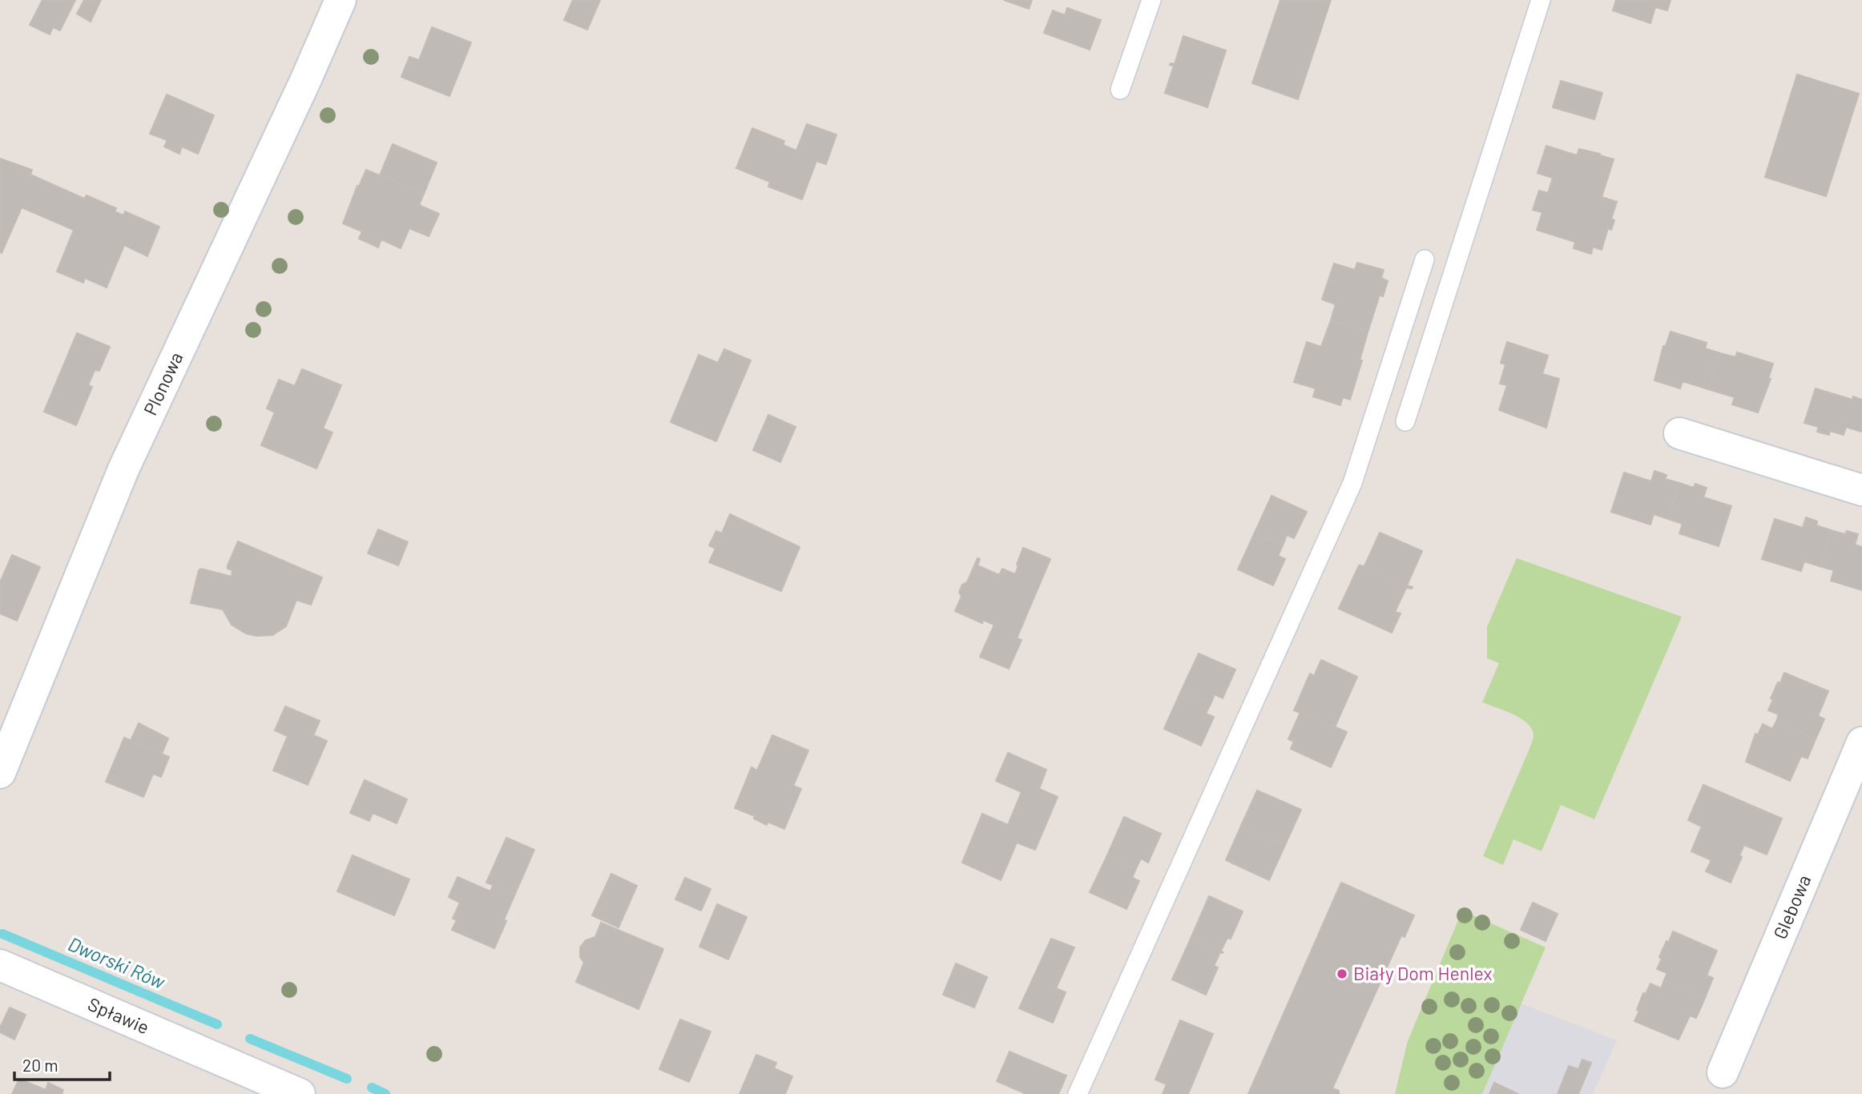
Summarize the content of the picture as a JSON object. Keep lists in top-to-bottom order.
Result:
{
  "streets": {
    "street": ["Plonowa", "Glebowa", "Spławie"]
  },
  "water": ["Dworski Rów"],
  "places": ["Biały Dom Henlex"],
  "scale_bar": "20 m"
}
